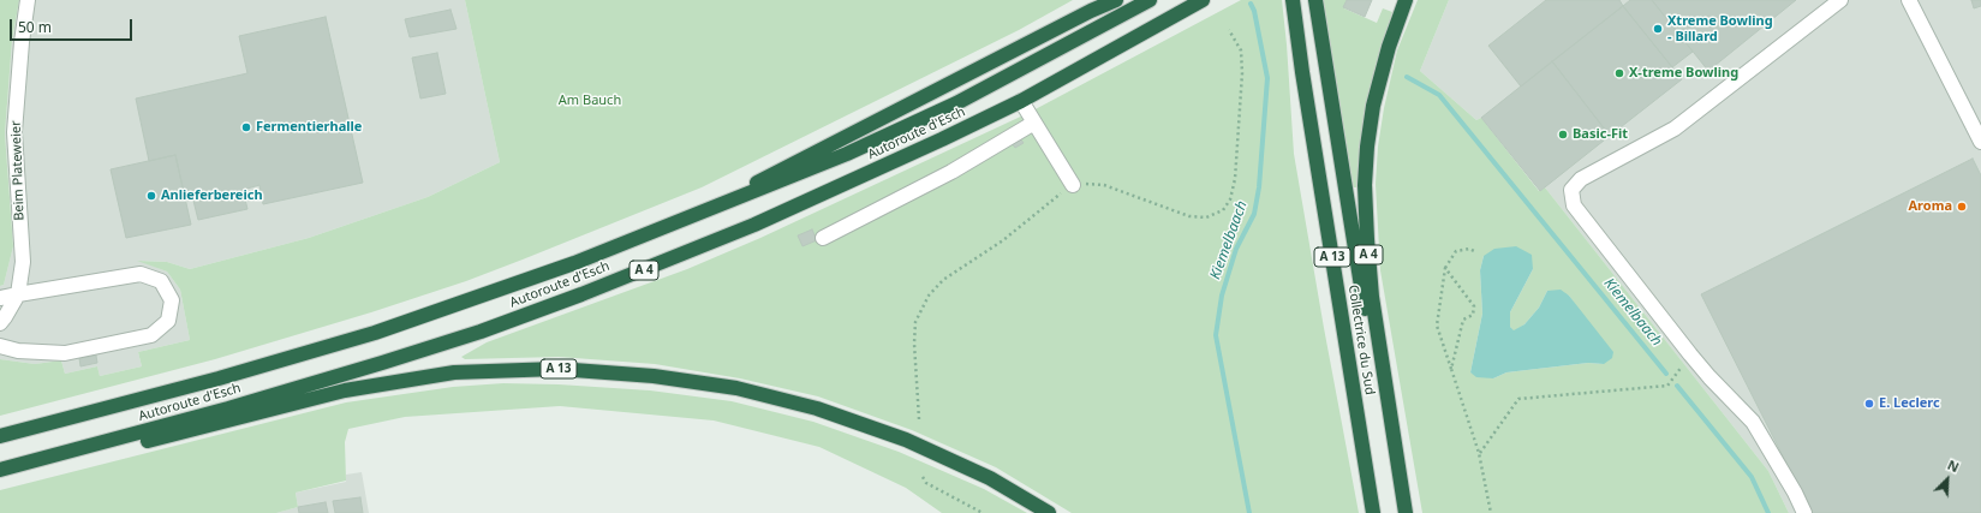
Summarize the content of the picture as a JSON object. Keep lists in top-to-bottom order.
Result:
{
  "streets": {
    "highway": [
      "Autoroute d'Esch",
      "A 4",
      "A 13",
      "Collectrice du Sud"
    ],
    "street": ["Beim Plateweier"]
  },
  "crossings": [
    ["Autoroute d'Esch", "A 4"],
    ["Autoroute d'Esch", "A 13"]
  ],
  "water": ["Kiemelbaach"],
  "parks": ["Am Bauch"],
  "places": [
    "Xtreme Bowling - Billard",
    "X-treme Bowling",
    "Fermentierhalle",
    "Basic-Fit",
    "Anlieferbereich",
    "Aroma",
    "E. Leclerc"
  ],
  "scale_bar": "50 m",
  "north": "top right"
}
